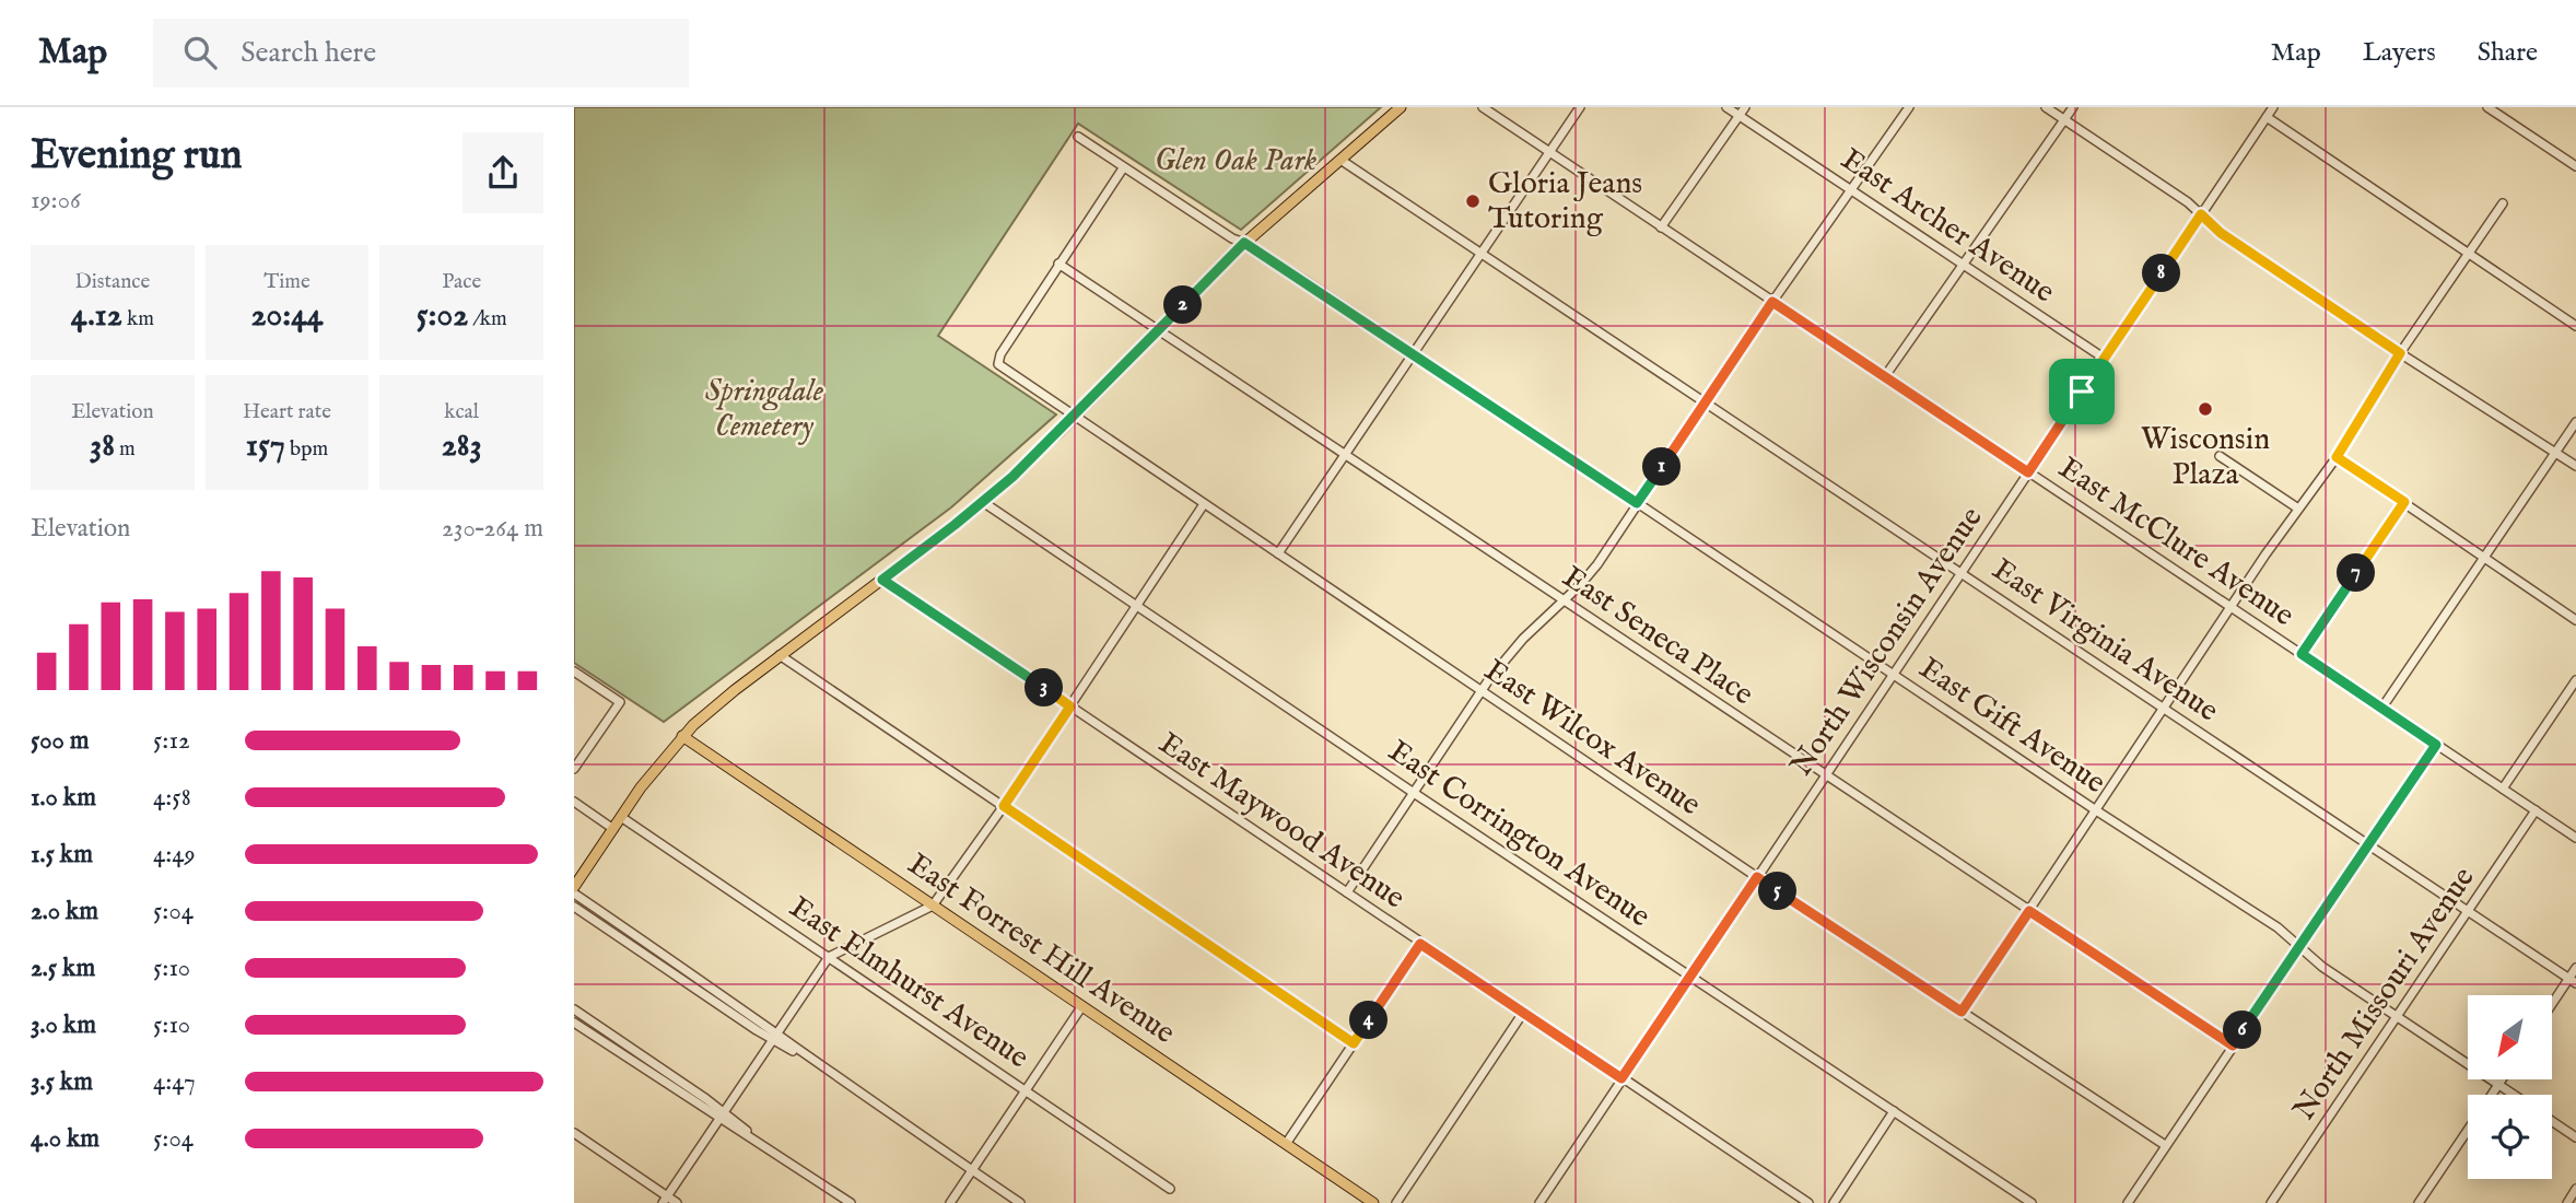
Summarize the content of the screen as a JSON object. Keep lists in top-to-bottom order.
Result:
{
  "streets": {
    "main road": ["East Forrest Hill Avenue"],
    "street": [
      "East Archer Avenue",
      "East McClure Avenue",
      "East Seneca Place",
      "East Virginia Avenue",
      "North Wisconsin Avenue",
      "East Gift Avenue",
      "East Wilcox Avenue",
      "East Maywood Avenue",
      "East Corrington Avenue",
      "East Elmhurst Avenue",
      "North Missouri Avenue"
    ]
  },
  "crossings": [
    ["East Archer Avenue", "North Wisconsin Avenue"],
    ["East McClure Avenue", "North Wisconsin Avenue"],
    ["East McClure Avenue", "North Missouri Avenue"],
    ["East Seneca Place", "North Wisconsin Avenue"],
    ["East Seneca Place", "East Wilcox Avenue"],
    ["East Virginia Avenue", "North Wisconsin Avenue"],
    ["East Virginia Avenue", "North Missouri Avenue"],
    ["North Wisconsin Avenue", "East Gift Avenue"],
    ["North Wisconsin Avenue", "East Wilcox Avenue"],
    ["North Wisconsin Avenue", "East Maywood Avenue"],
    ["North Wisconsin Avenue", "East Corrington Avenue"],
    ["East Gift Avenue", "North Missouri Avenue"]
  ],
  "parks": ["Glen Oak Park", "Springdale Cemetery"],
  "places": ["Gloria Jeans Tutoring", "Wisconsin Plaza"],
  "north": "bottom left",
  "page": {
    "header": "Map",
    "search": "Search here",
    "nav": ["Map", "Layers", "Share"],
    "heading": ["Evening run", "19:06"],
    "stats": [
      ["Distance", "4.12 km"],
      ["Time", "20:44"],
      ["Pace", "5:02 /km"],
      ["Elevation", "38 m"],
      ["Heart rate", "157 bpm"],
      ["kcal", "283"]
    ],
    "pins": [
      "8",
      "2",
      "1",
      "7",
      "3",
      "5",
      "4",
      "6"
    ],
    "chart": ["Elevation", "230–264 m"],
    "list": [
      {
        "name": "500 m",
        "note": "5:12"
      },
      {
        "name": "1.0 km",
        "note": "4:58"
      },
      {
        "name": "1.5 km",
        "note": "4:49"
      },
      {
        "name": "2.0 km",
        "note": "5:04"
      },
      {
        "name": "2.5 km",
        "note": "5:10"
      },
      {
        "name": "3.0 km",
        "note": "5:10"
      },
      {
        "name": "3.5 km",
        "note": "4:47"
      },
      {
        "name": "4.0 km",
        "note": "5:04"
      }
    ]
  }
}
